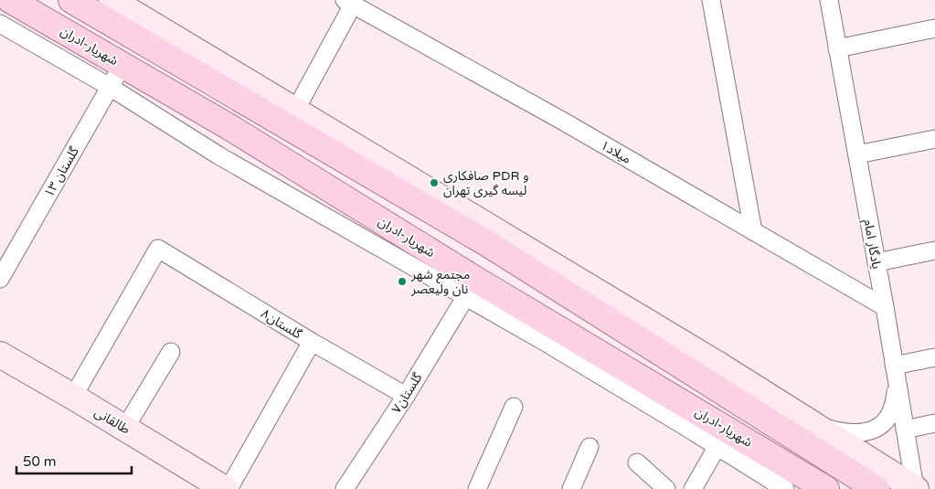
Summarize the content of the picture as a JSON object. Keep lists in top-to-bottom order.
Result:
{
  "streets": {
    "main road": ["شهریار-ادران"],
    "street": [
      "میلاد۱",
      "گلستان ۱۳",
      "یادگار امام",
      "گلستان۸",
      "گلستان۷",
      "طالقانی"
    ]
  },
  "crossings": [
    ["شهریار-ادران", "گلستان ۱۳"],
    ["میلاد۱", "یادگار امام"],
    ["گلستان۸", "گلستان۷"],
    ["گلستان۸", "طالقانی"]
  ],
  "places": ["صافکاری PDR و لیسه گیری تهران", "مجتمع شهر نان ولیعصر"],
  "scale_bar": "50 m"
}
